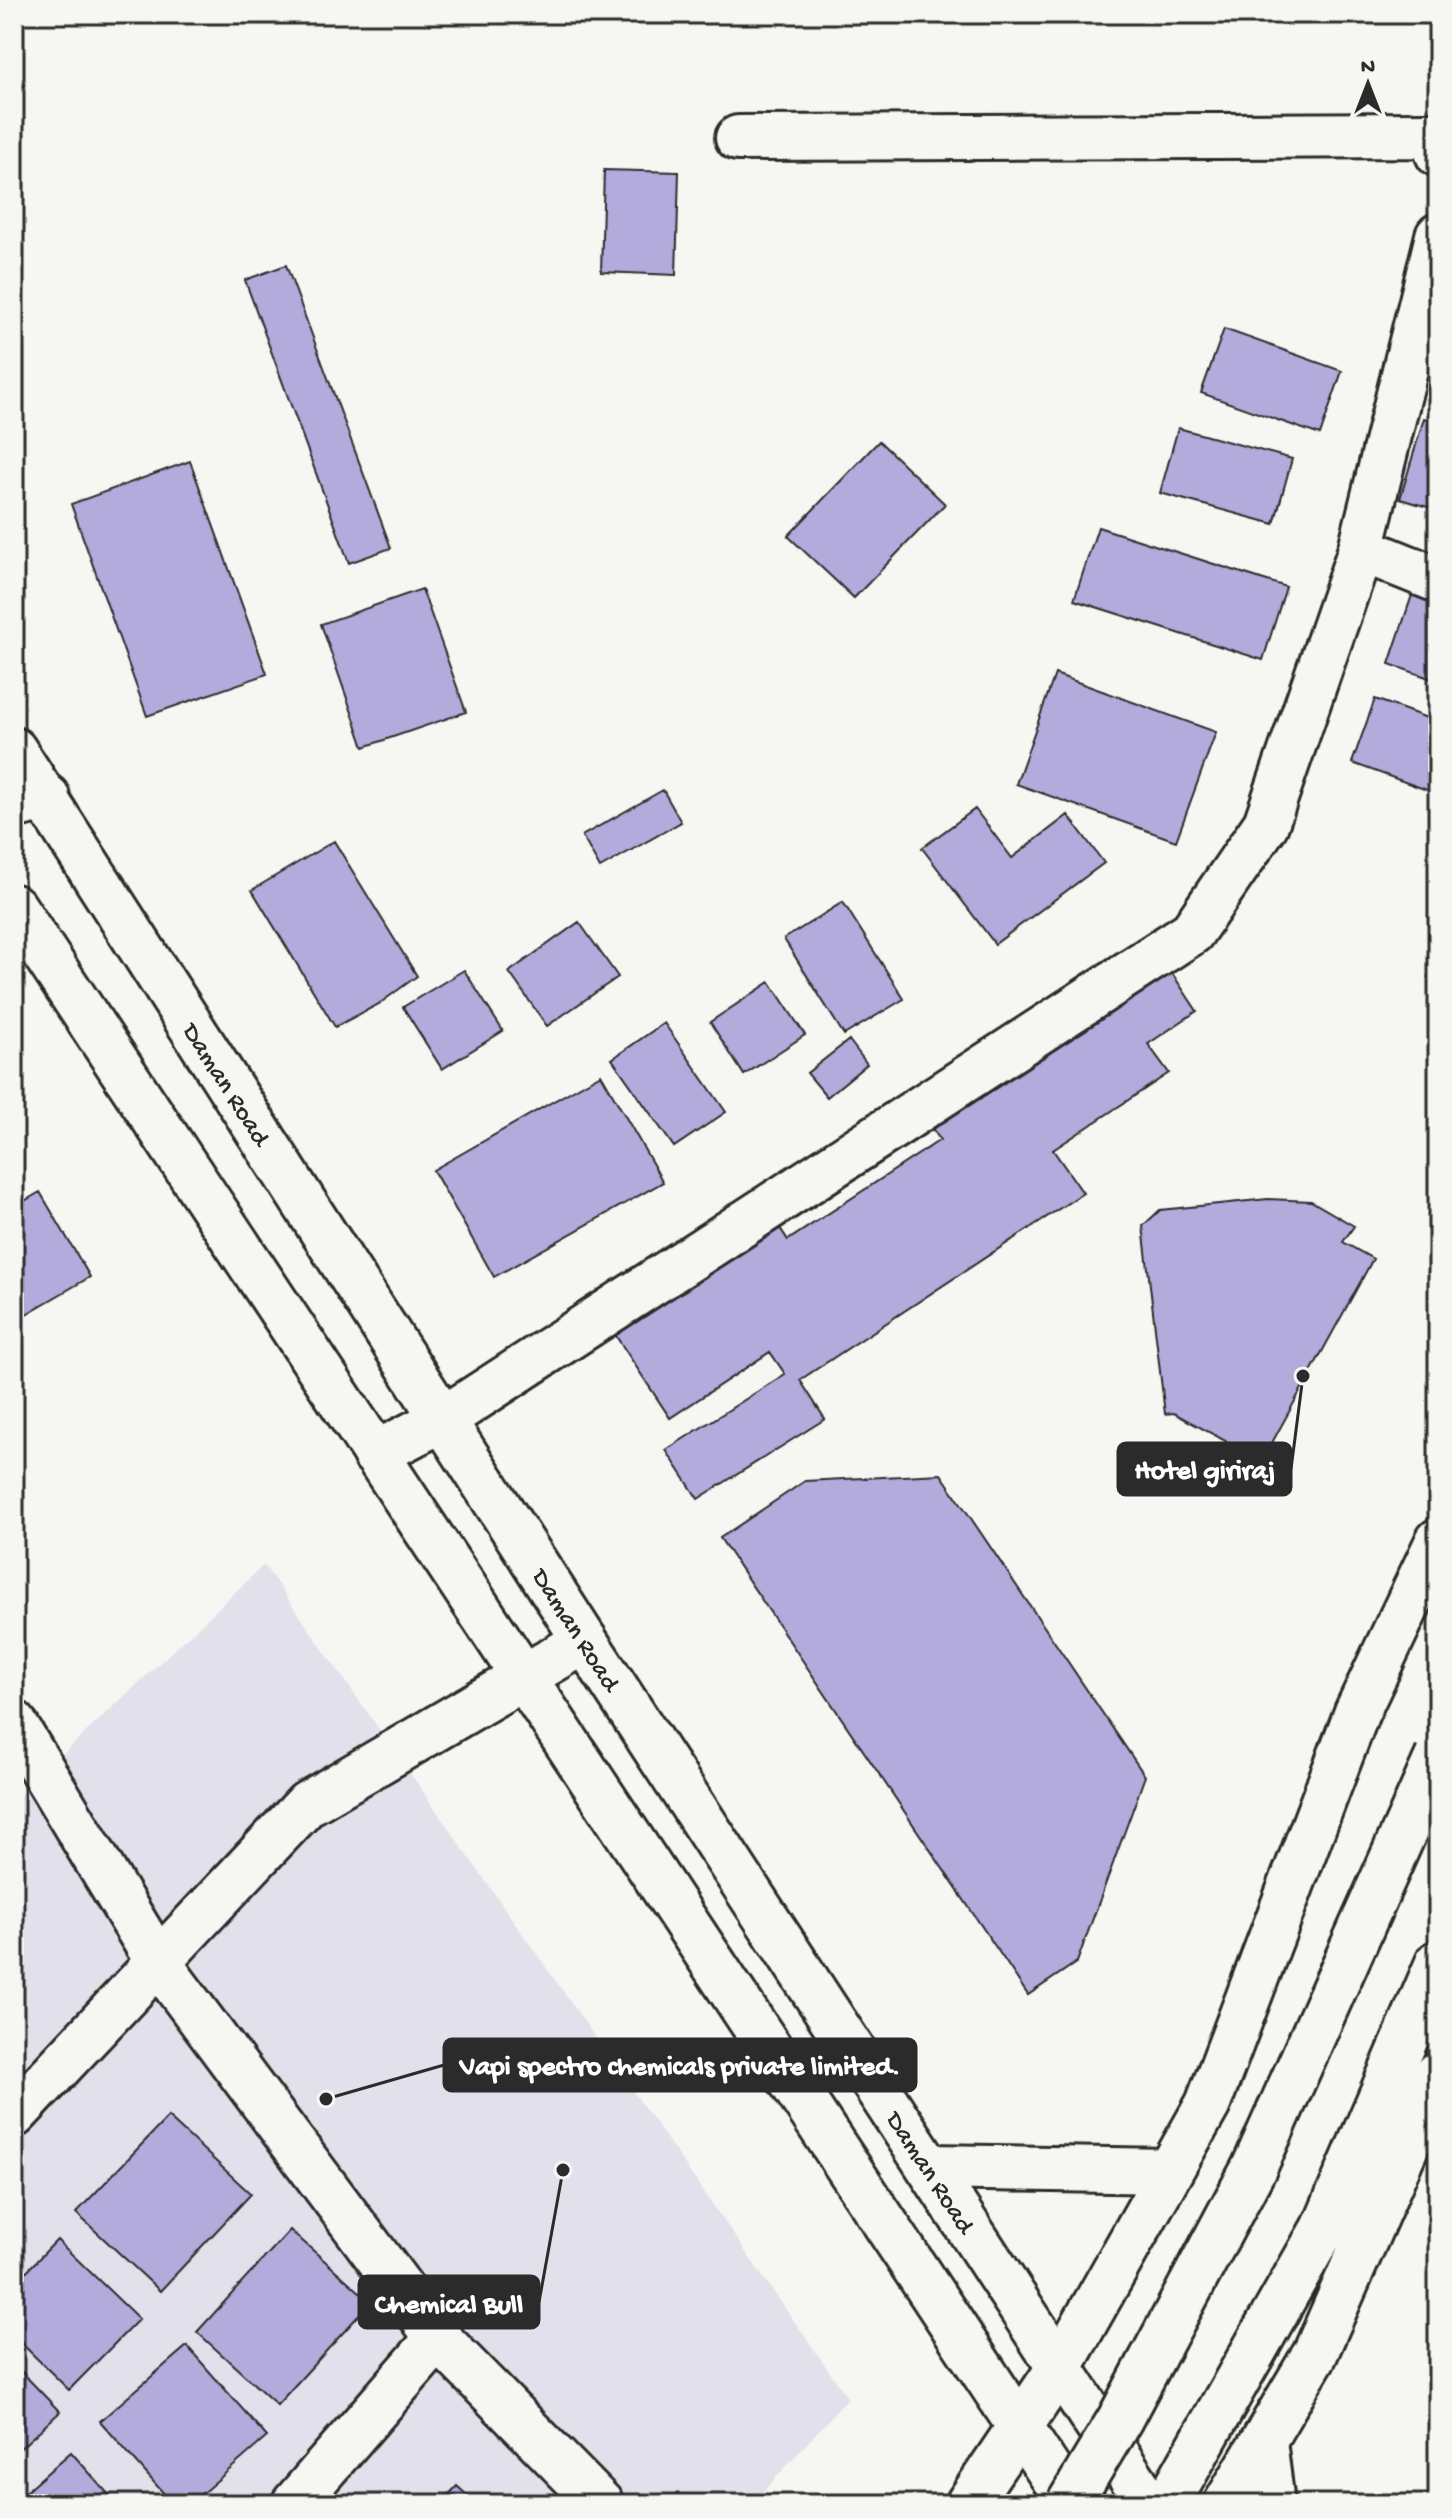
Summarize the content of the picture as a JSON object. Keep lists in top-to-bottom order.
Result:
{
  "streets": {
    "main road": ["Daman Road"]
  },
  "places": ["Hotel giriraj", "Vapi spectro chemicals private limited.", "Chemical Bull"],
  "north": "top"
}
